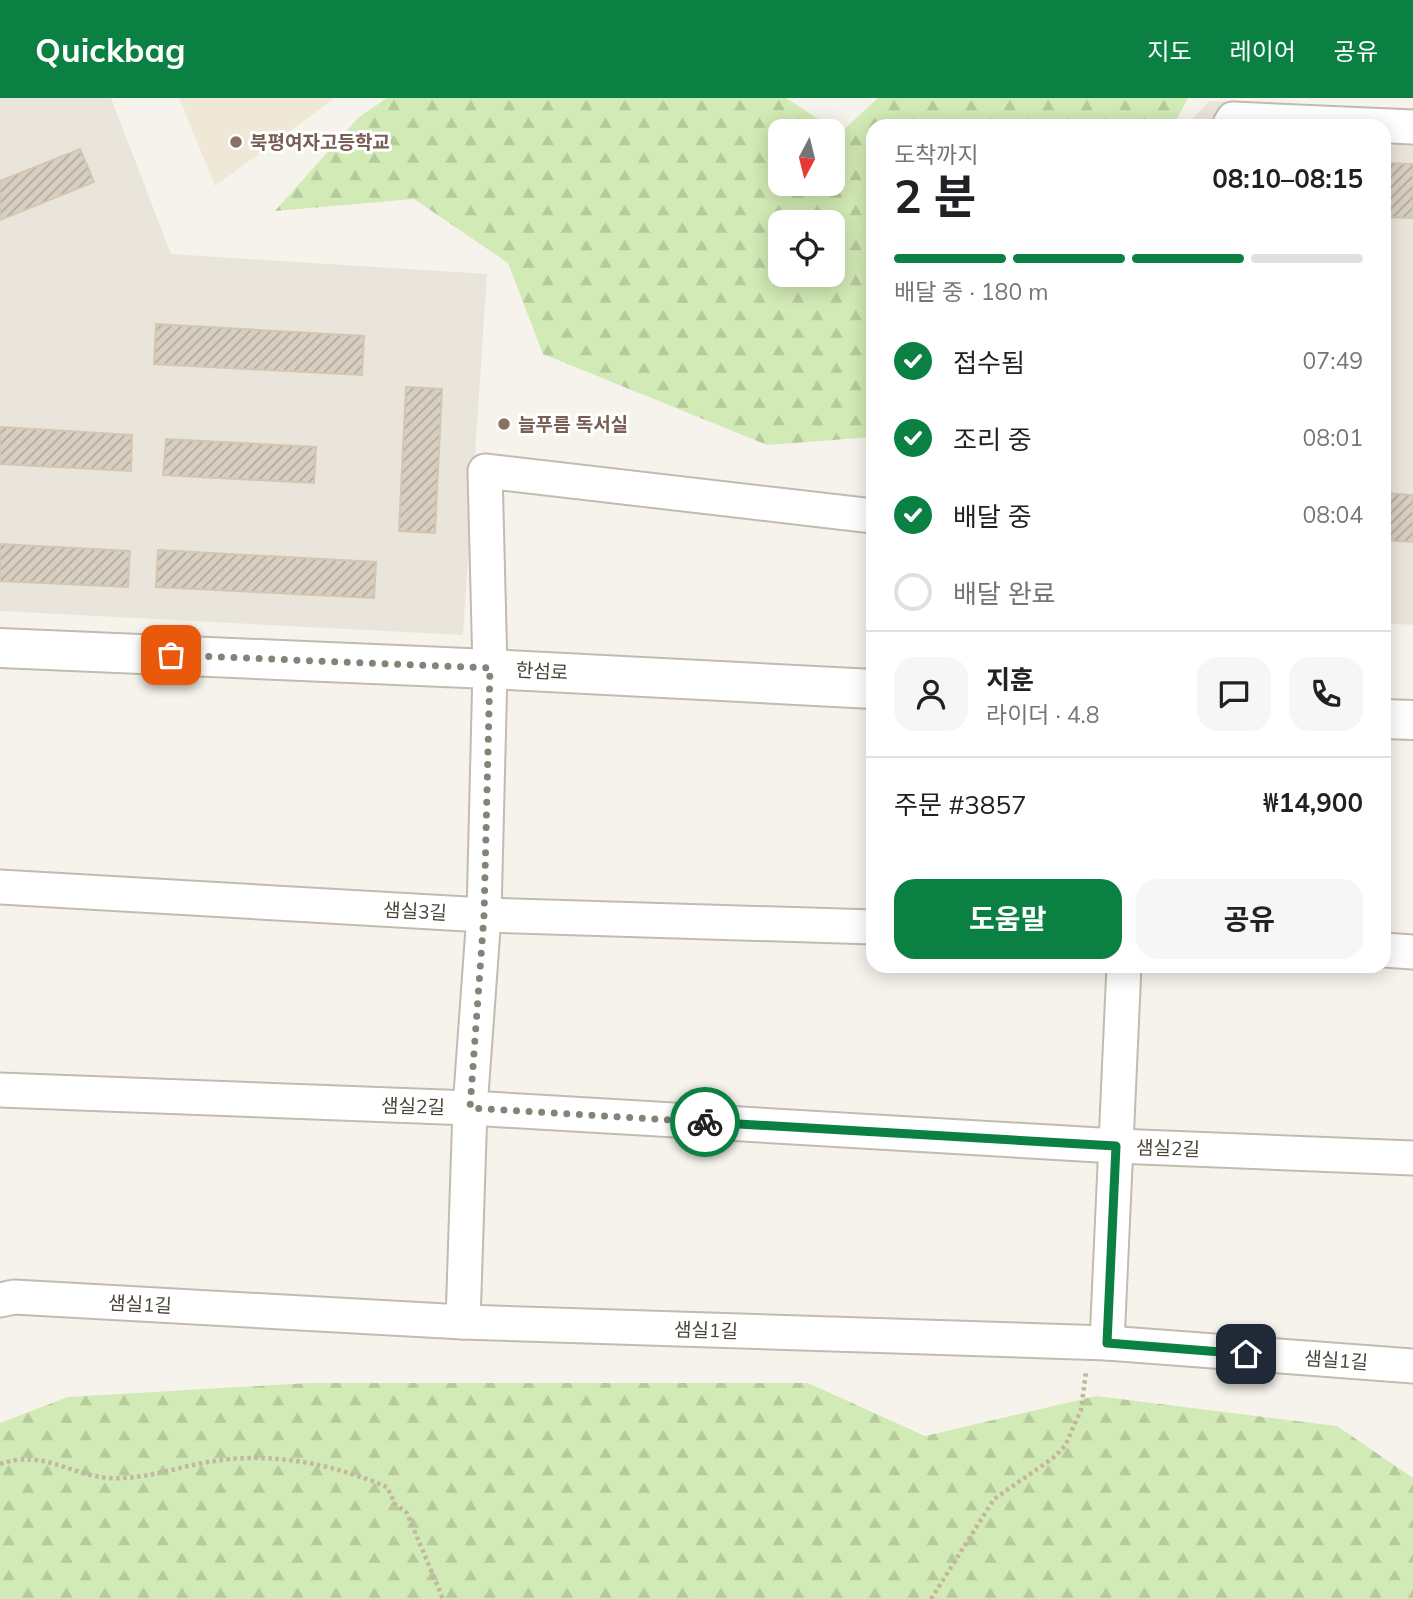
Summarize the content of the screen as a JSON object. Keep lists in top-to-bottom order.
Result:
{
  "streets": {
    "street": [
      "한섬로",
      "샘실3길",
      "샘실2길",
      "샘실1길"
    ]
  },
  "places": ["북평여자고등학교", "늘푸름 독서실"],
  "north": "bottom",
  "page": {
    "header": "Quickbag",
    "nav": ["지도", "레이어", "공유"],
    "heading": ["2 분", "도착까지", "08:10–08:15"],
    "panel": [
      "지훈",
      "라이더 · 4.8",
      "주문 #3857",
      "₩14,900"
    ],
    "bar": "배달 중 · 180 m",
    "list": [
      ["접수됨", "07:49"],
      ["조리 중", "08:01"],
      ["배달 중", "08:04"],
      "배달 완료"
    ],
    "buttons": ["도움말", "공유"]
  }
}
